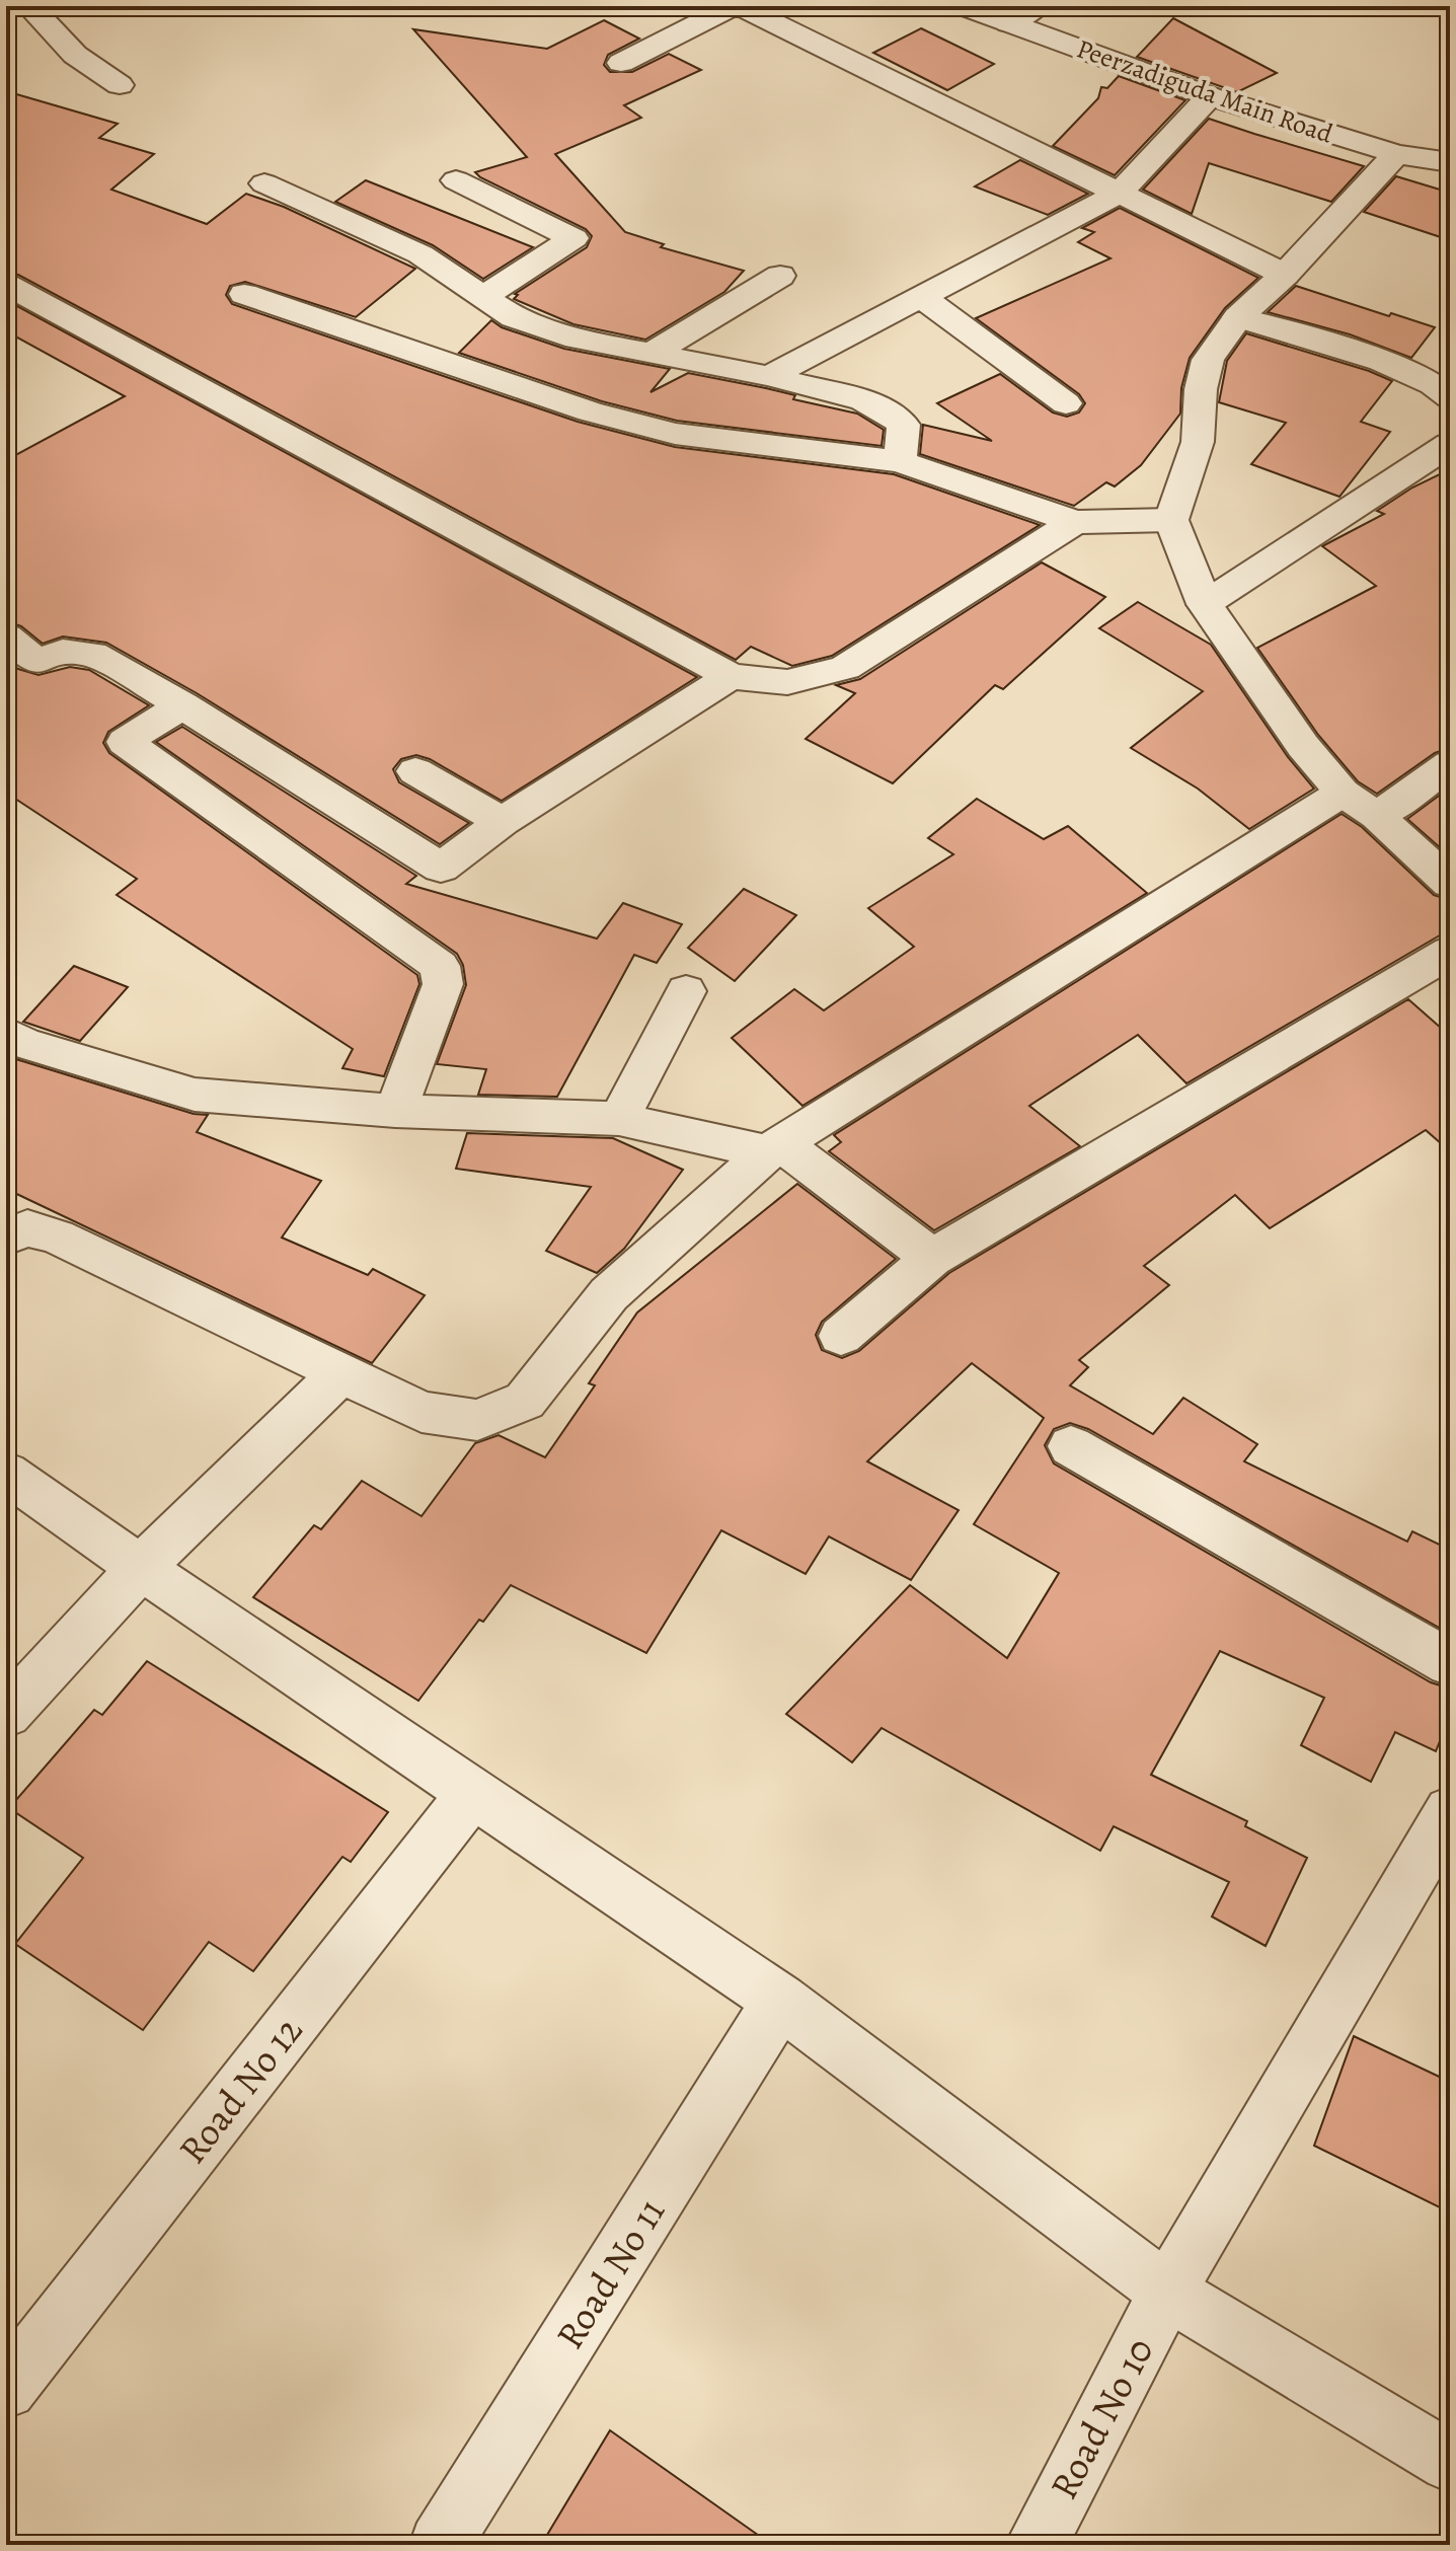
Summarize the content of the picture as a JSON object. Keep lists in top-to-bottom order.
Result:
{
  "streets": {
    "street": [
      "Peerzadiguda Main Road",
      "Road No 12",
      "Road No 11",
      "Road No 10"
    ]
  }
}
